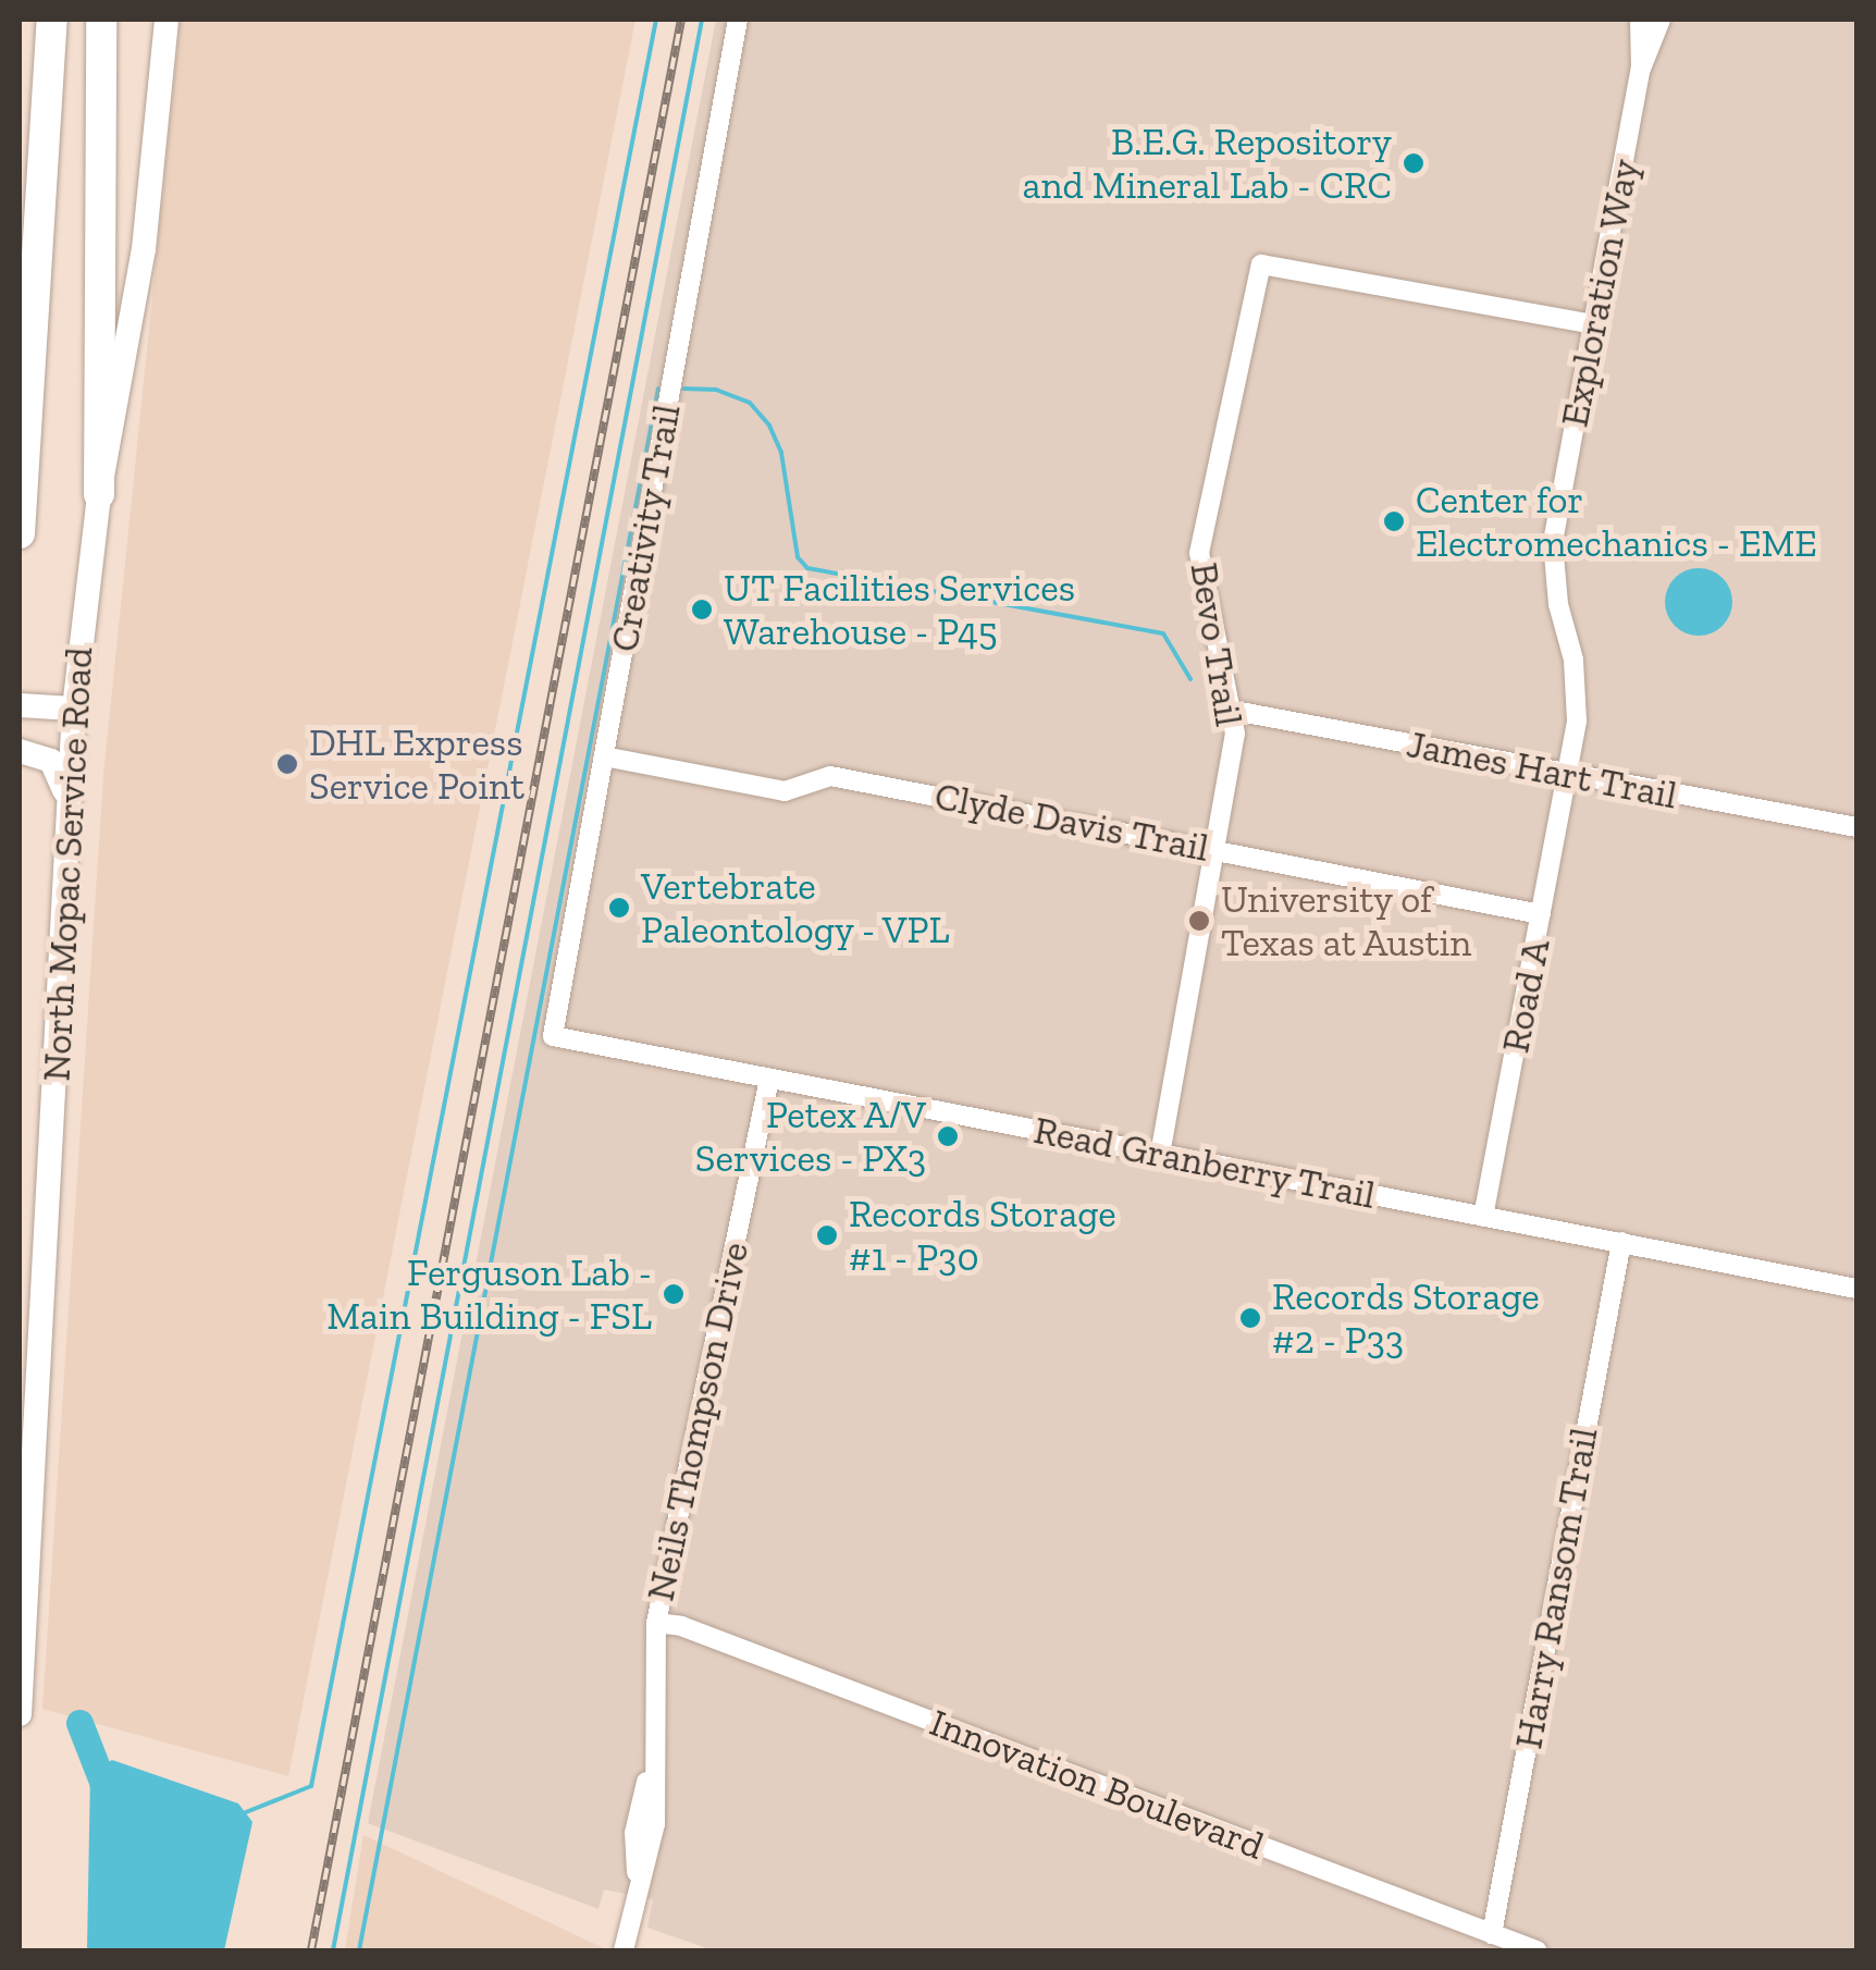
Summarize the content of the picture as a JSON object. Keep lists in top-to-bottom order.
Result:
{
  "streets": {
    "main road": ["North Mopac Service Road"],
    "street": [
      "Exploration Way",
      "Creativity Trail",
      "Bevo Trail",
      "James Hart Trail",
      "Clyde Davis Trail",
      "Road A",
      "Read Granberry Trail",
      "Neils Thompson Drive",
      "Harry Ransom Trail",
      "Innovation Boulevard"
    ]
  },
  "crossings": [
    ["Exploration Way", "Bevo Trail"],
    ["Exploration Way", "James Hart Trail"],
    ["Exploration Way", "Road A"],
    ["Creativity Trail", "Clyde Davis Trail"],
    ["Creativity Trail", "Read Granberry Trail"],
    ["Bevo Trail", "James Hart Trail"],
    ["Bevo Trail", "Clyde Davis Trail"],
    ["Bevo Trail", "Read Granberry Trail"],
    ["James Hart Trail", "Road A"],
    ["Clyde Davis Trail", "Road A"],
    ["Road A", "Read Granberry Trail"],
    ["Read Granberry Trail", "Neils Thompson Drive"],
    ["Read Granberry Trail", "Harry Ransom Trail"],
    ["Neils Thompson Drive", "Innovation Boulevard"],
    ["Harry Ransom Trail", "Innovation Boulevard"]
  ],
  "places": [
    "B.E.G. Repository and Mineral Lab - CRC",
    "Center for Electromechanics - EME",
    "UT Facilities Services Warehouse - P45",
    "DHL Express Service Point",
    "Vertebrate Paleontology - VPL",
    "University of Texas at Austin",
    "Petex A/V Services - PX3",
    "Records Storage #1 - P30",
    "Ferguson Lab - Main Building - FSL",
    "Records Storage #2 - P33"
  ]
}
